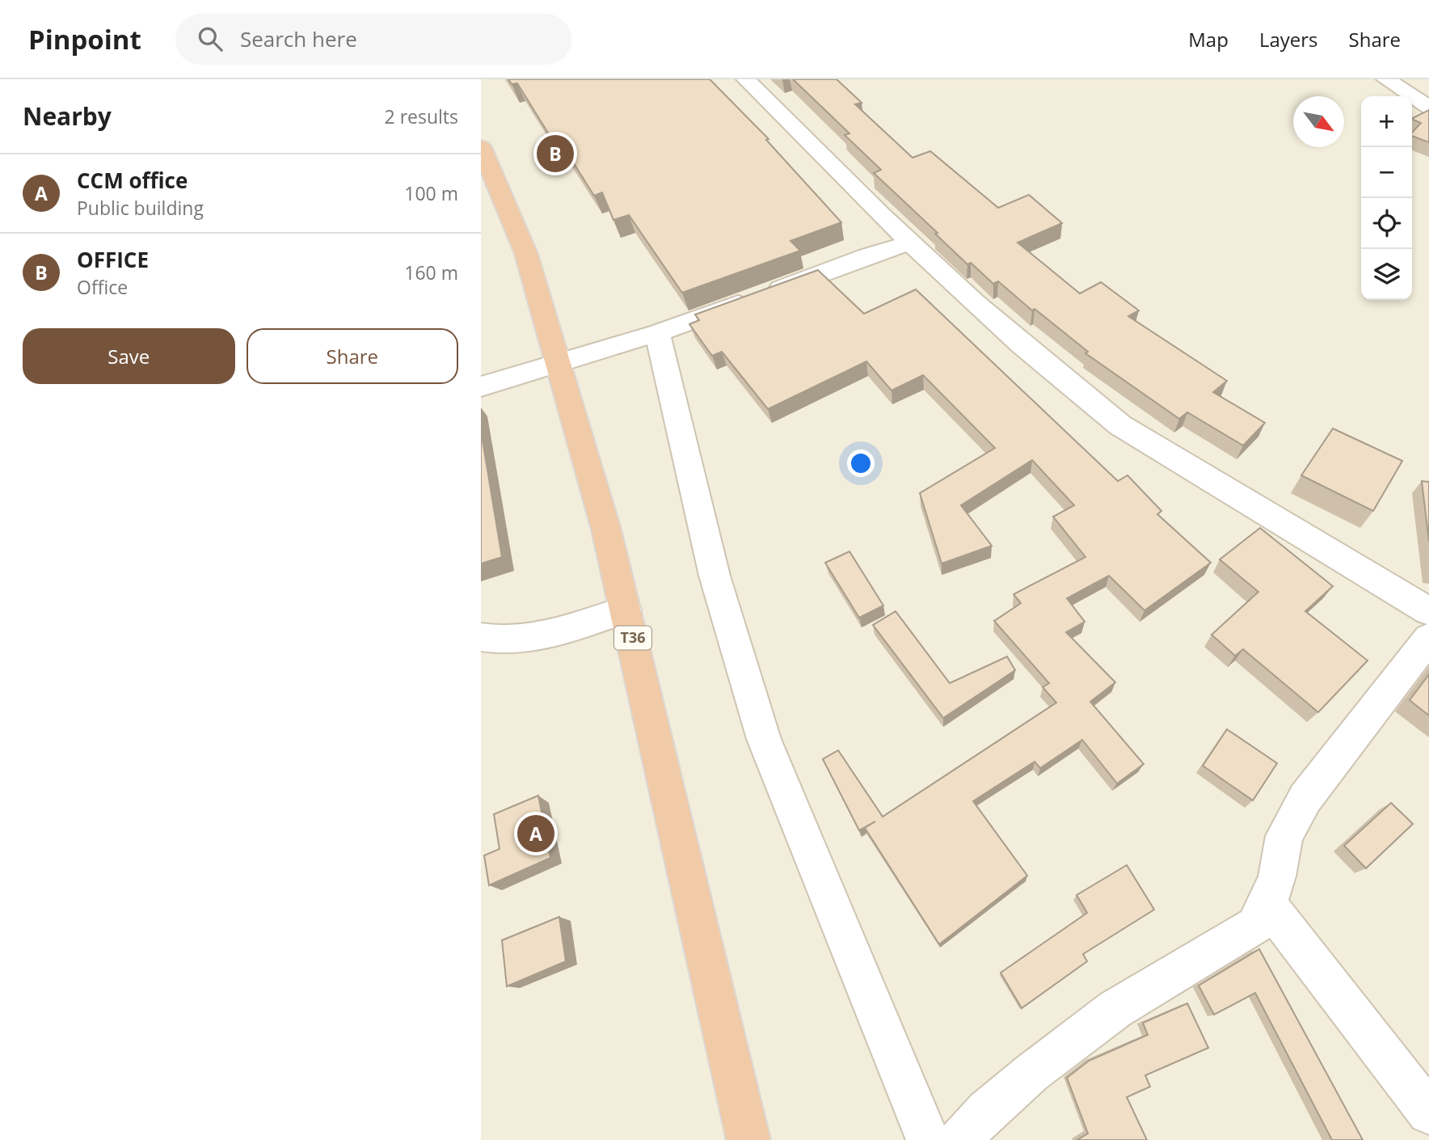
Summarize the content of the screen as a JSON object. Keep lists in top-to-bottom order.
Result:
{
  "streets": {
    "highway": ["T36"]
  },
  "north": "bottom right",
  "page": {
    "header": "Pinpoint",
    "search": "Search here",
    "nav": ["Map", "Layers", "Share"],
    "heading": ["Nearby", "2 results"],
    "map_buttons": ["+", "−"],
    "pins": ["B", "A"],
    "list": [
      {
        "mark": "A",
        "name": "CCM office",
        "note": "Public building",
        "value": "100 m"
      },
      {
        "mark": "B",
        "name": "OFFICE",
        "note": "Office",
        "value": "160 m"
      }
    ],
    "buttons": ["Save", "Share"]
  }
}
